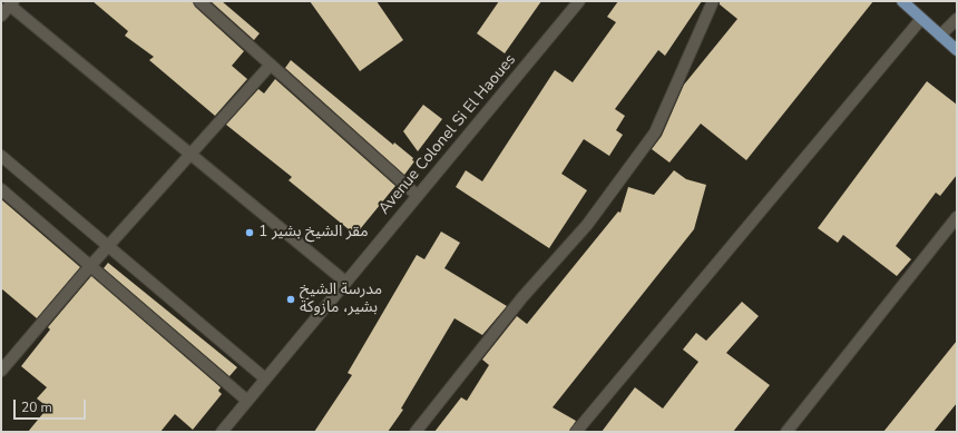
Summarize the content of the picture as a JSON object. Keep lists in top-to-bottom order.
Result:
{
  "streets": {
    "street": ["Avenue Colonel Si El Haoues"]
  },
  "places": ["مقر الشيخ بشير 1", "مدرسة الشيخ بشير، مازوكة"],
  "scale_bar": "20 m"
}
